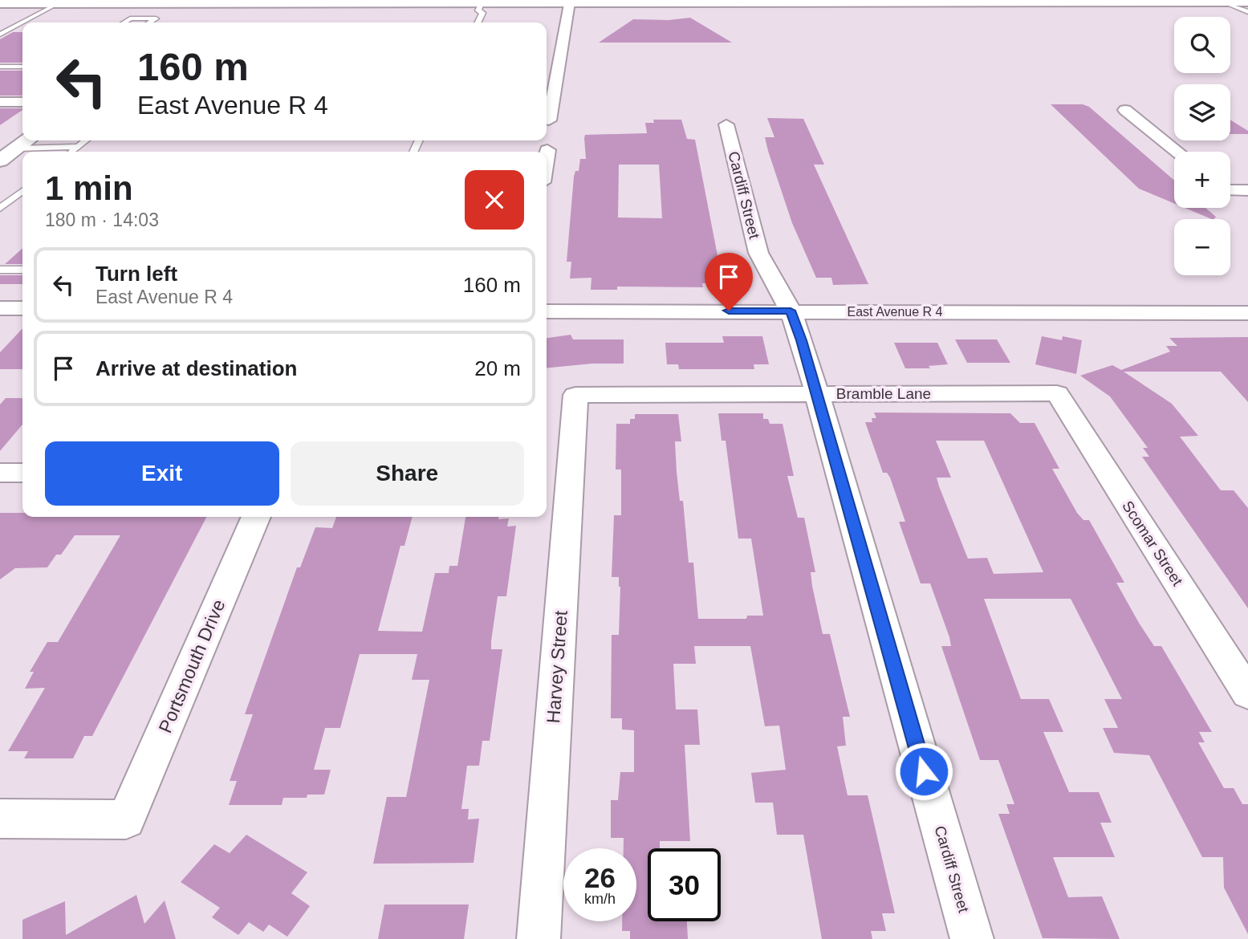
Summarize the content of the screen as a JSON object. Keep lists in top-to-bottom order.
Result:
{
  "streets": {
    "street": [
      "Cardiff Street",
      "East Avenue R 4",
      "Bramble Lane",
      "Scomar Street",
      "Portsmouth Drive",
      "Harvey Street"
    ]
  },
  "crossings": [
    ["Cardiff Street", "East Avenue R 4"],
    ["Cardiff Street", "Bramble Lane"],
    ["Bramble Lane", "Scomar Street"],
    ["Bramble Lane", "Harvey Street"]
  ],
  "page": {
    "map_buttons": ["+", "−"],
    "turn": ["160 m", "East Avenue R 4"],
    "heading": ["1 min", "180 m · 14:03"],
    "list": [
      {
        "name": "Turn left",
        "note": "East Avenue R 4",
        "value": "160 m"
      },
      {
        "name": "Arrive at destination",
        "value": "20 m"
      }
    ],
    "buttons": ["Exit", "Share"],
    "speed": "26 km/h",
    "limit": "30"
  }
}
